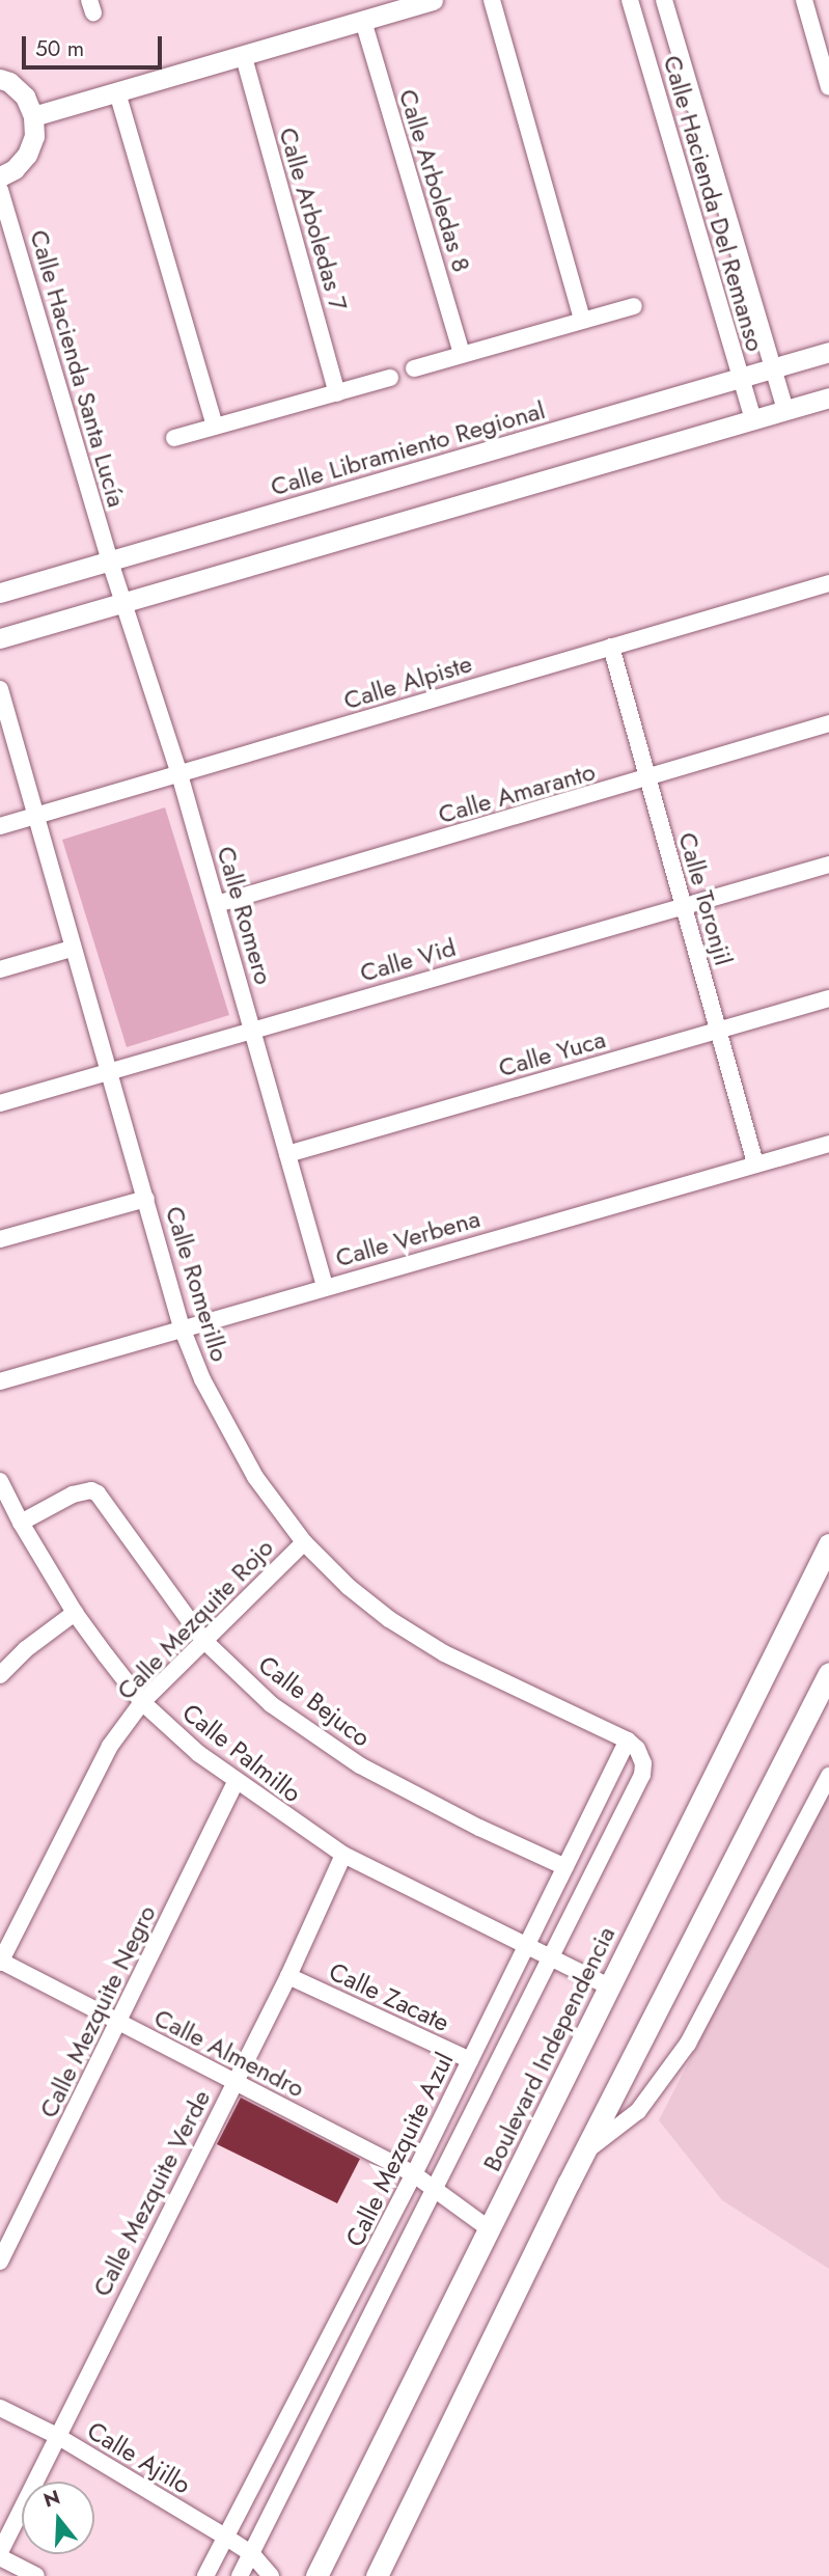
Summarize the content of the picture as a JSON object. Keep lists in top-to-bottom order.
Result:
{
  "streets": {
    "main road": ["Boulevard Independencia"],
    "street": [
      "Calle Arboledas 8",
      "Calle Hacienda Del Remanso",
      "Calle Arboledas 7",
      "Calle Hacienda Santa Lucía",
      "Calle Libramiento Regional",
      "Calle Alpiste",
      "Calle Amaranto",
      "Calle Toronjil",
      "Calle Romero",
      "Calle Vid",
      "Calle Yuca",
      "Calle Verbena",
      "Calle Romerillo",
      "Calle Mezquite Rojo",
      "Calle Bejuco",
      "Calle Palmillo",
      "Calle Zacate",
      "Calle Mezquite Negro",
      "Calle Almendro",
      "Calle Mezquite Azul",
      "Calle Mezquite Verde",
      "Calle Ajillo"
    ]
  },
  "crossings": [
    ["Calle Hacienda Del Remanso", "Calle Libramiento Regional"],
    ["Calle Hacienda Santa Lucía", "Calle Libramiento Regional"],
    ["Calle Hacienda Santa Lucía", "Calle Romero"],
    ["Calle Libramiento Regional", "Calle Romero"],
    ["Calle Alpiste", "Calle Toronjil"],
    ["Calle Alpiste", "Calle Romero"],
    ["Calle Alpiste", "Calle Romerillo"],
    ["Calle Amaranto", "Calle Toronjil"],
    ["Calle Amaranto", "Calle Romero"],
    ["Calle Toronjil", "Calle Vid"],
    ["Calle Toronjil", "Calle Yuca"],
    ["Calle Toronjil", "Calle Verbena"],
    ["Calle Romero", "Calle Vid"],
    ["Calle Romero", "Calle Yuca"],
    ["Calle Romero", "Calle Verbena"],
    ["Calle Vid", "Calle Romerillo"],
    ["Calle Verbena", "Calle Romerillo"],
    ["Calle Romerillo", "Calle Mezquite Rojo"],
    ["Calle Romerillo", "Calle Mezquite Azul"],
    ["Calle Mezquite Rojo", "Calle Bejuco"],
    ["Calle Mezquite Rojo", "Calle Palmillo"],
    ["Calle Mezquite Rojo", "Calle Almendro"],
    ["Calle Bejuco", "Calle Palmillo"],
    ["Calle Bejuco", "Calle Mezquite Azul"],
    ["Calle Palmillo", "Calle Mezquite Negro"],
    ["Calle Palmillo", "Boulevard Independencia"],
    ["Calle Palmillo", "Calle Mezquite Azul"],
    ["Calle Palmillo", "Calle Mezquite Verde"],
    ["Calle Zacate", "Calle Mezquite Azul"],
    ["Calle Zacate", "Calle Mezquite Verde"],
    ["Calle Mezquite Negro", "Calle Almendro"],
    ["Boulevard Independencia", "Calle Almendro"],
    ["Calle Almendro", "Calle Mezquite Azul"],
    ["Calle Almendro", "Calle Mezquite Verde"],
    ["Calle Mezquite Azul", "Calle Ajillo"],
    ["Calle Mezquite Verde", "Calle Ajillo"]
  ],
  "scale_bar": "50 m",
  "north": "top"
}
